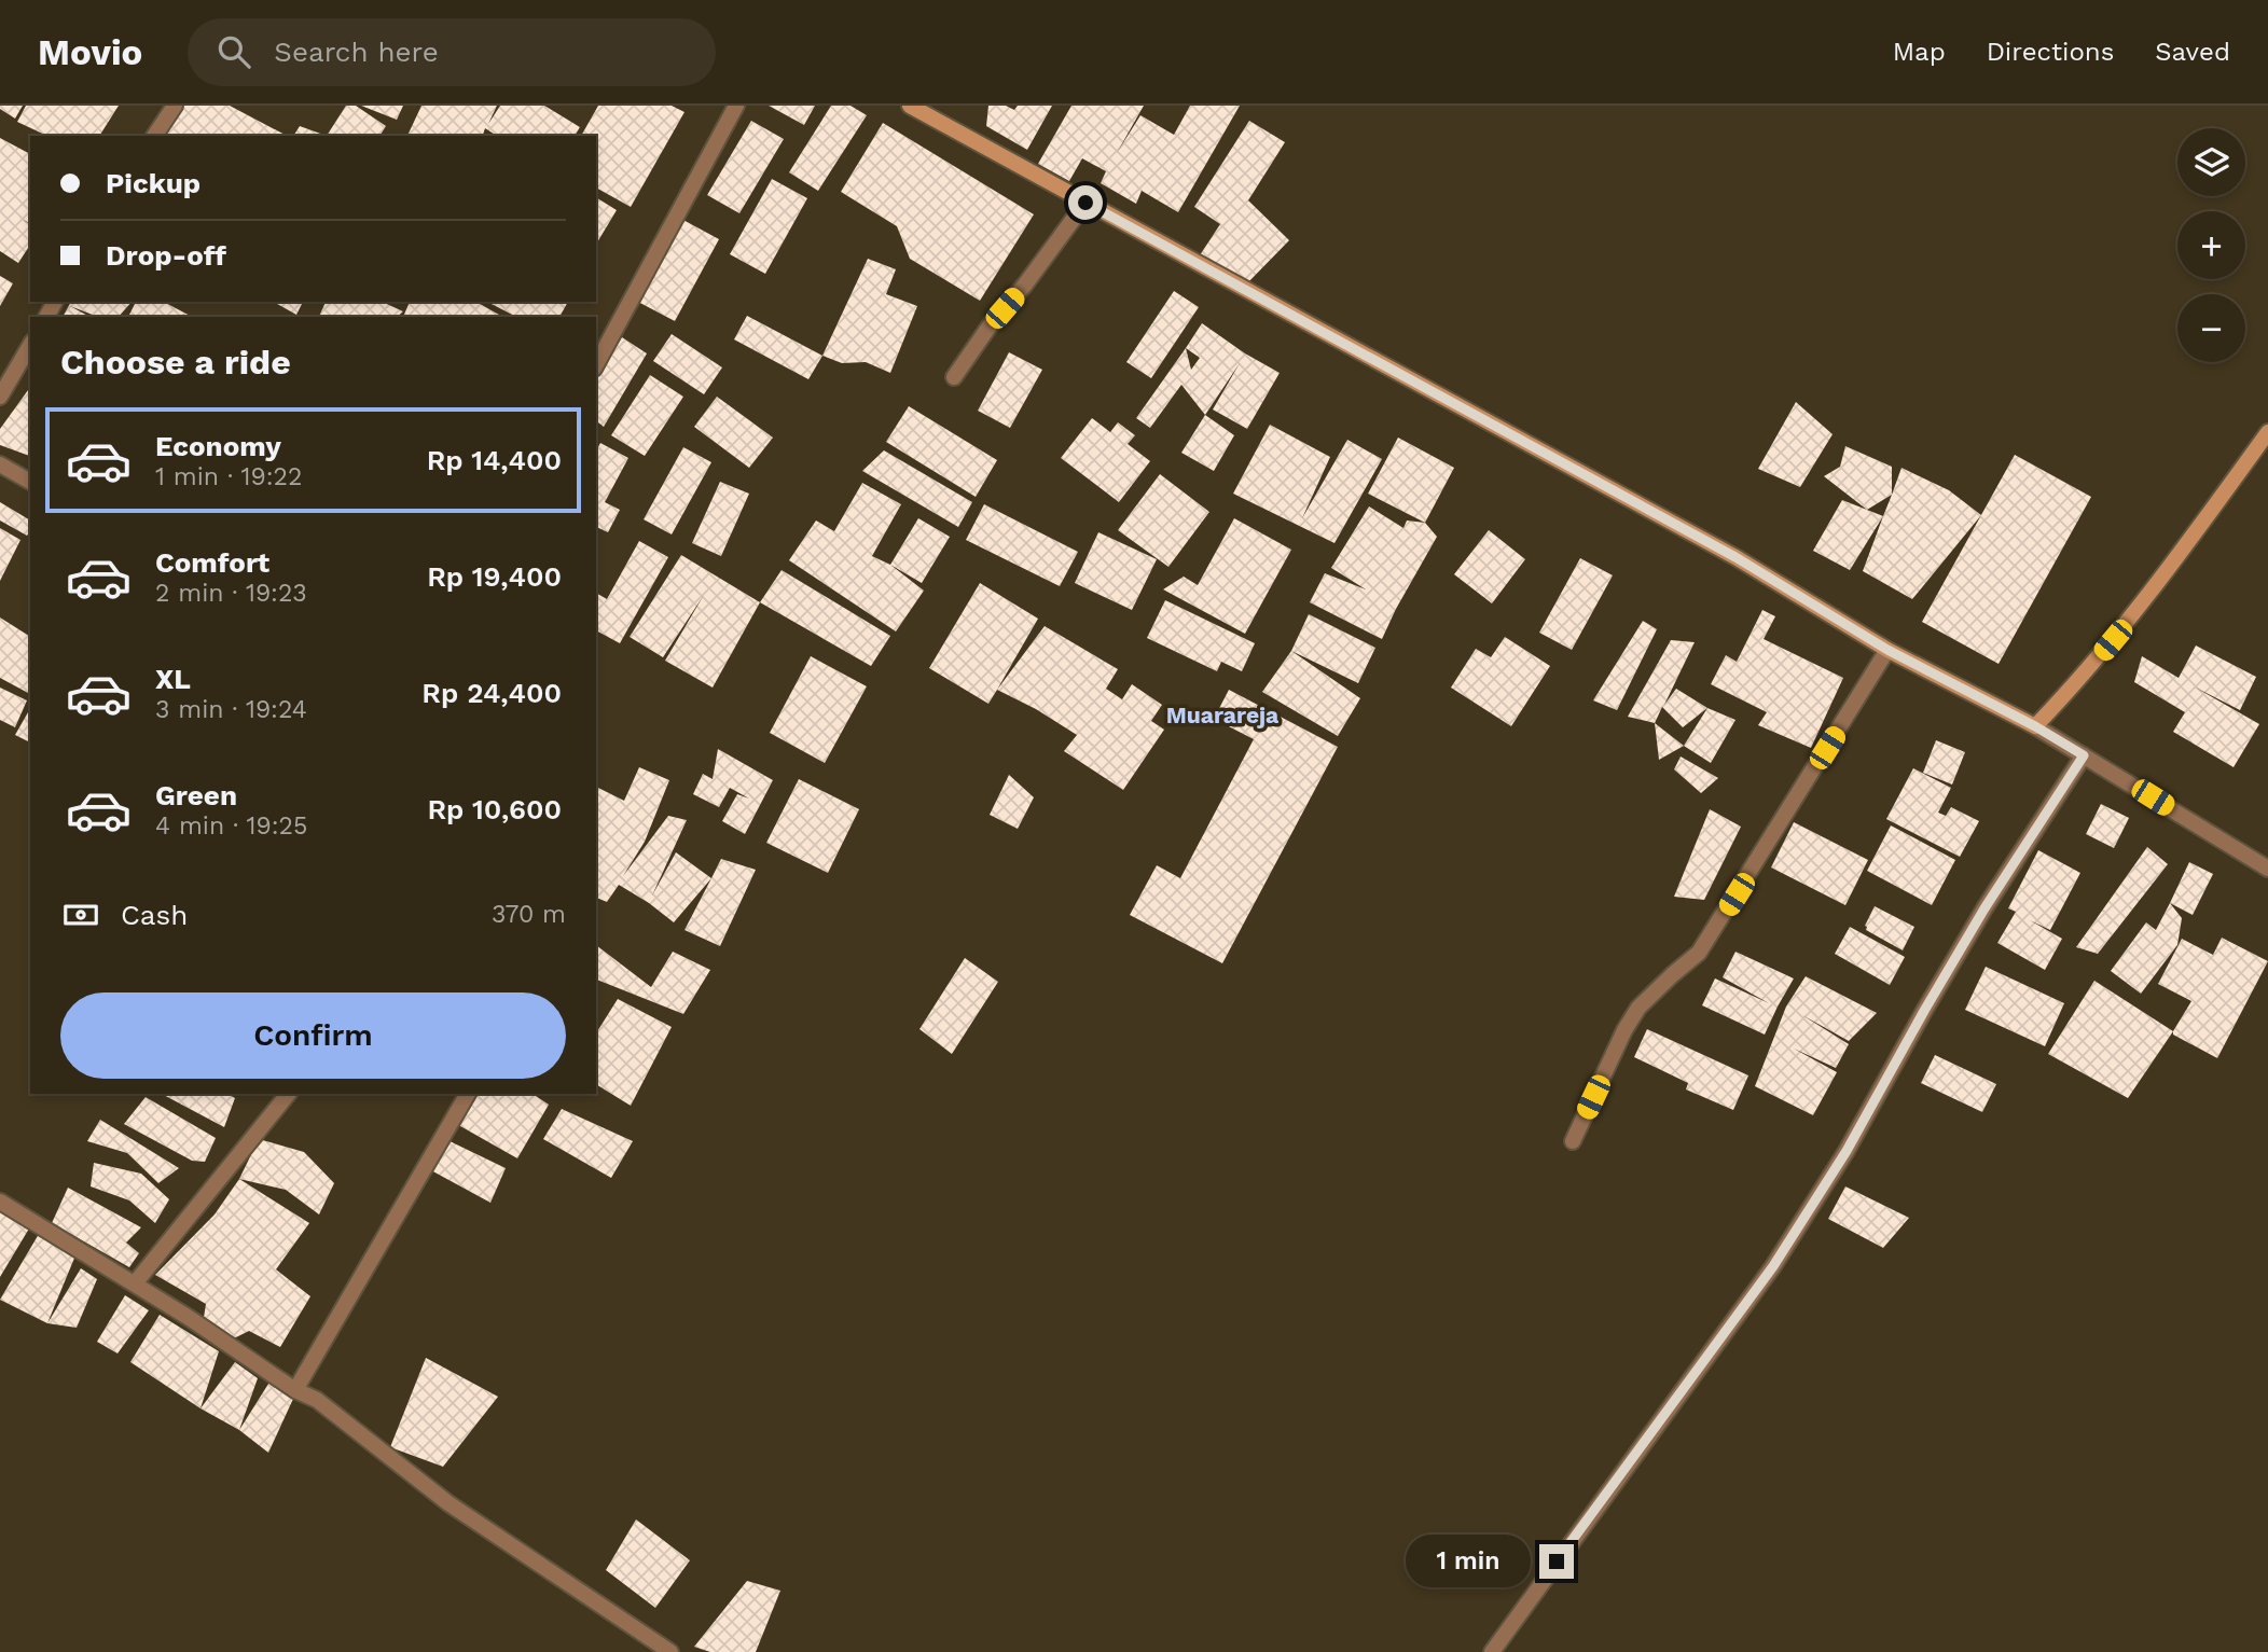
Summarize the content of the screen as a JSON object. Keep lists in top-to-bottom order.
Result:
{
  "districts": ["Muarareja"],
  "page": {
    "header": "Movio",
    "search": "Search here",
    "nav": ["Map", "Directions", "Saved"],
    "map_buttons": ["+", "−"],
    "banner": ["Pickup", "Drop-off"],
    "heading": "Choose a ride",
    "list": [
      {
        "name": "Economy",
        "note": "1 min · 19:22",
        "value": "Rp 14,400"
      },
      {
        "name": "Comfort",
        "note": "2 min · 19:23",
        "value": "Rp 19,400"
      },
      {
        "name": "XL",
        "note": "3 min · 19:24",
        "value": "Rp 24,400"
      },
      {
        "name": "Green",
        "note": "4 min · 19:25",
        "value": "Rp 10,600"
      }
    ],
    "pay": ["Cash", "370 m"],
    "buttons": "Confirm",
    "bubble": "1 min"
  }
}
